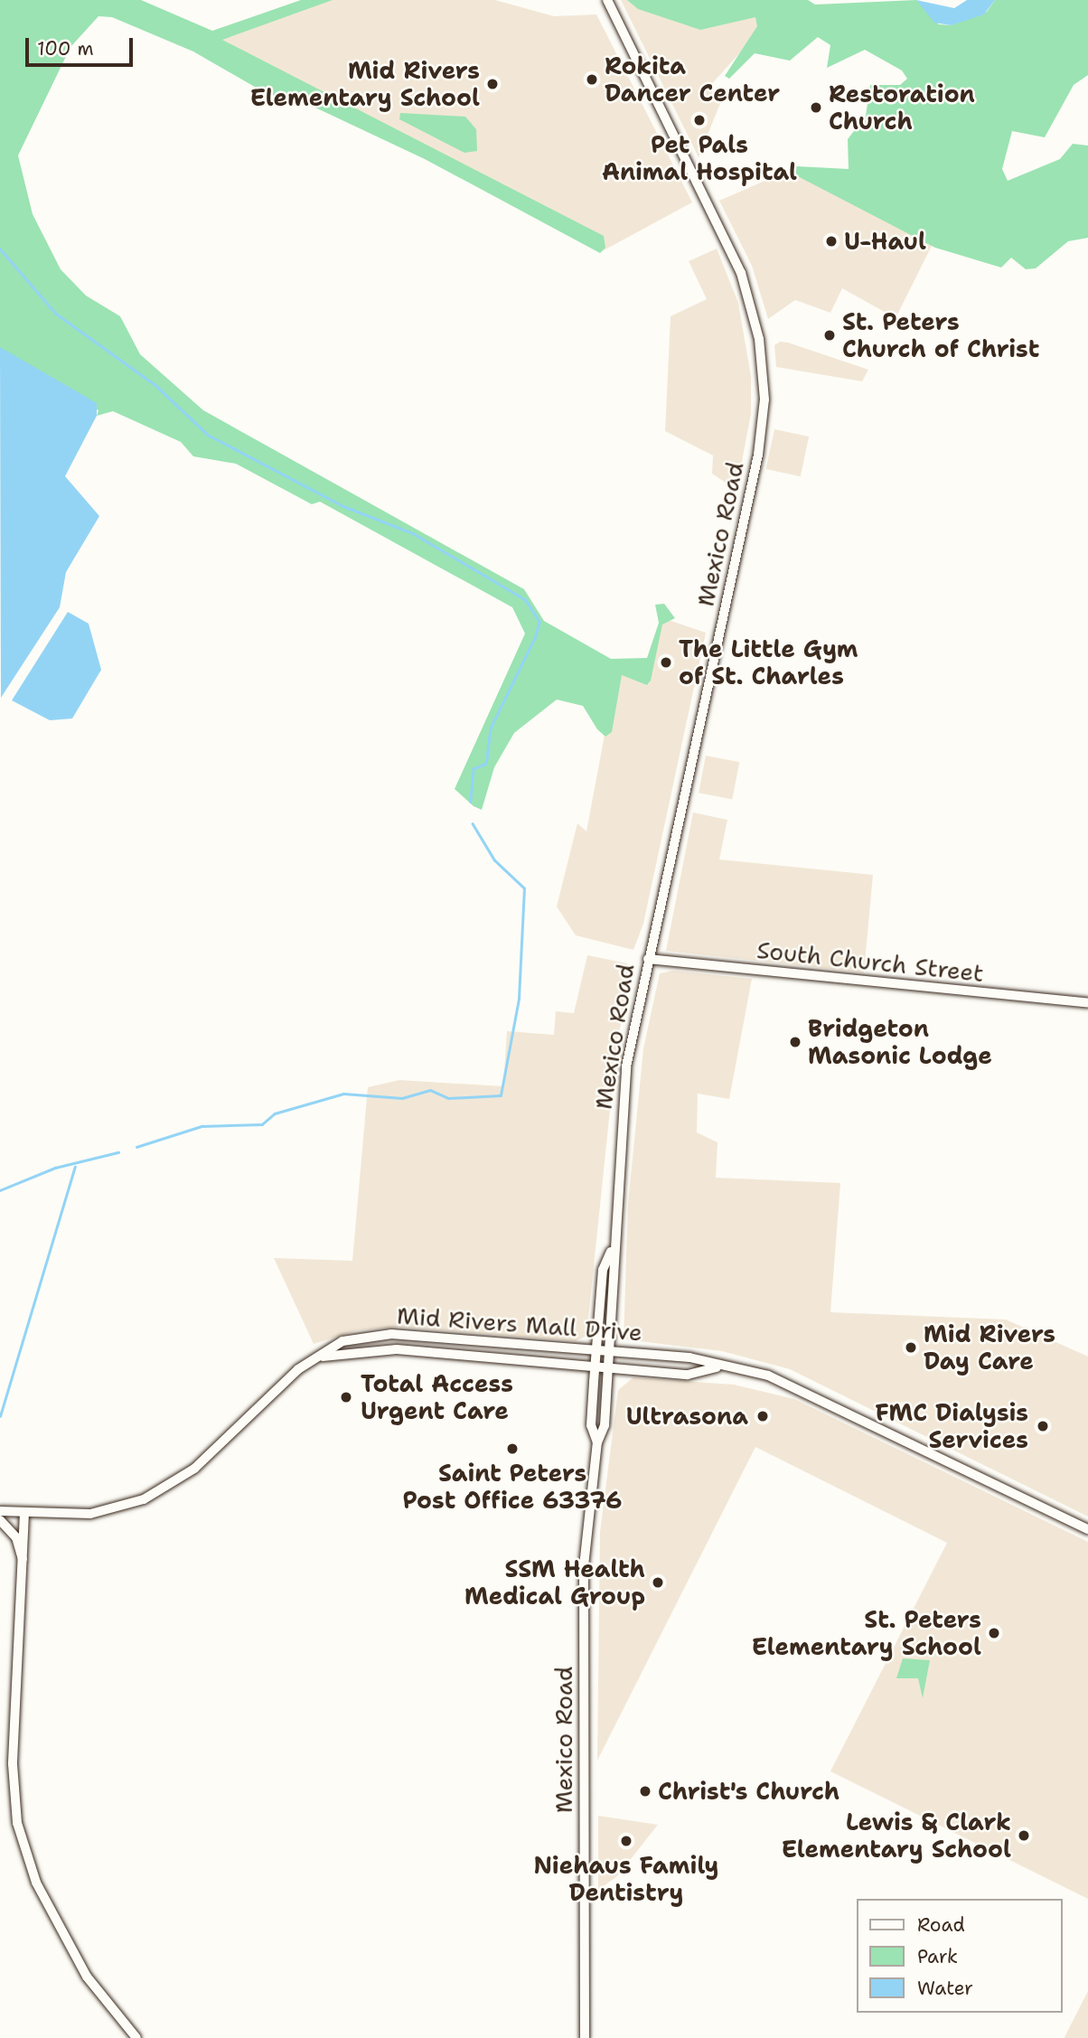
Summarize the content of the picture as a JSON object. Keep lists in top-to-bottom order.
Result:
{
  "streets": {
    "main road": ["Mexico Road", "Mid Rivers Mall Drive"],
    "street": ["South Church Street"]
  },
  "crossings": [
    ["Mexico Road", "South Church Street"],
    ["Mexico Road", "Mid Rivers Mall Drive"]
  ],
  "places": [
    "Rokita Dancer Center",
    "Mid Rivers Elementary School",
    "Restoration Church",
    "Pet Pals Animal Hospital",
    "U-Haul",
    "St. Peters Church of Christ",
    "The Little Gym of St. Charles",
    "Bridgeton Masonic Lodge",
    "Mid Rivers Day Care",
    "Total Access Urgent Care",
    "Ultrasona",
    "FMC Dialysis Services",
    "Saint Peters Post Office 63376",
    "SSM Health Medical Group",
    "St. Peters Elementary School",
    "Christ's Church",
    "Lewis & Clark Elementary School",
    "Niehaus Family Dentistry"
  ],
  "legend": ["Road", "Park", "Water"],
  "scale_bar": "100 m"
}
